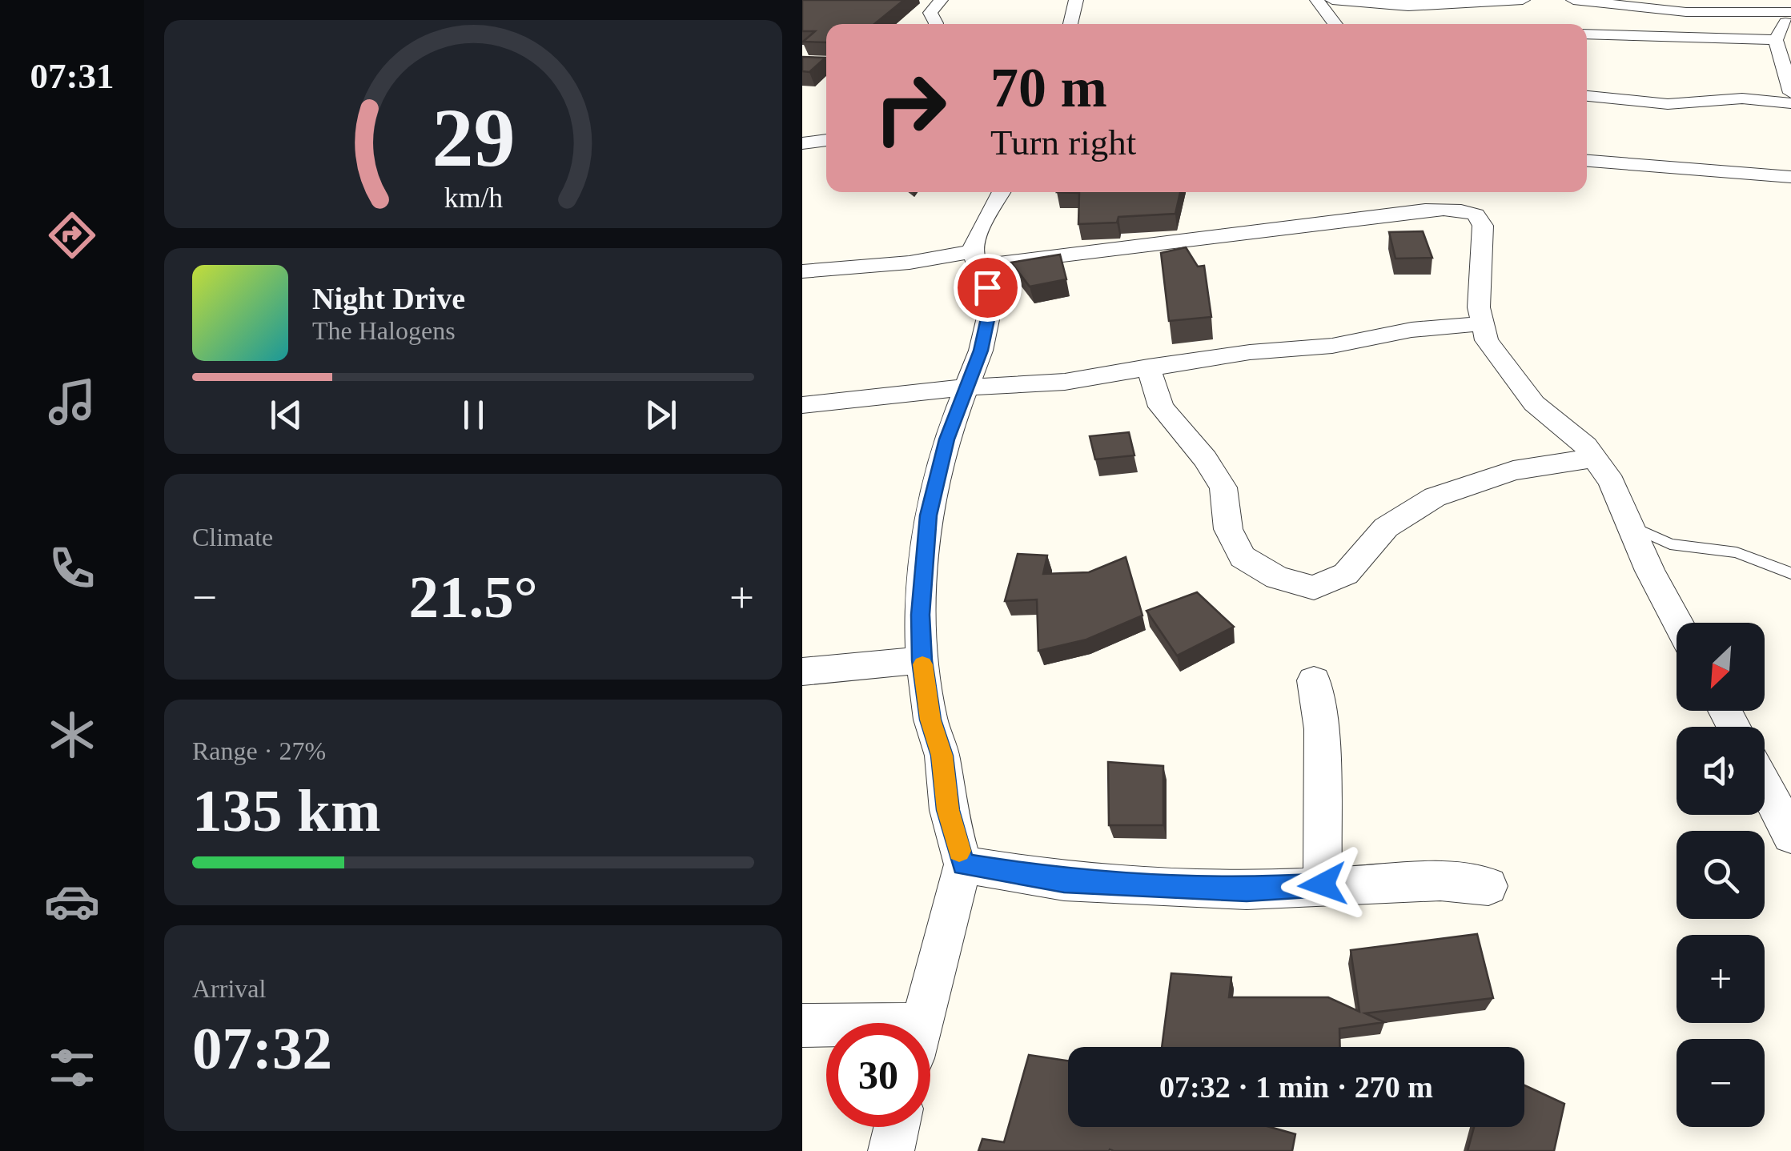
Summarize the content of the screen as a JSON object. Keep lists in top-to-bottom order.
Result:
{
  "north": "bottom left",
  "page": {
    "tabs": "07:31",
    "turn": ["70 m", "Turn right"],
    "song": ["Night Drive", "The Halogens"],
    "tile": [
      "Climate",
      ["Range · 27%", "135 km"],
      ["Arrival", "07:32"]
    ],
    "heat": ["−", "21.5°", "+"],
    "map_buttons": ["+", "−"],
    "limit": "30",
    "trip": "07:32 · 1 min · 270 m",
    "gauge": ["29", "km/h"]
  }
}
